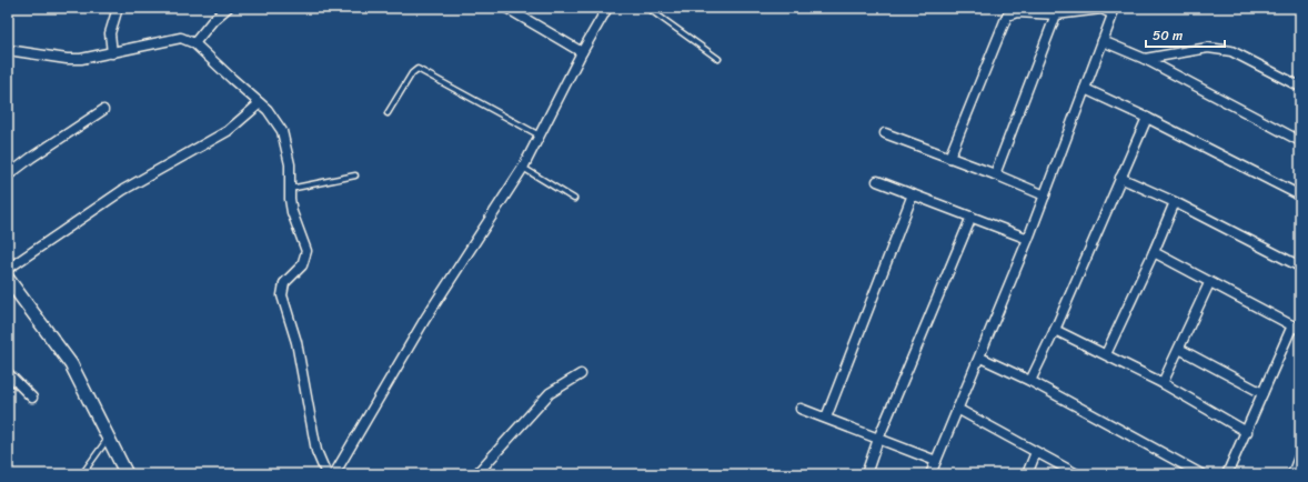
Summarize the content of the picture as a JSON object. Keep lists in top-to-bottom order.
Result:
{
  "scale_bar": "50 m"
}
